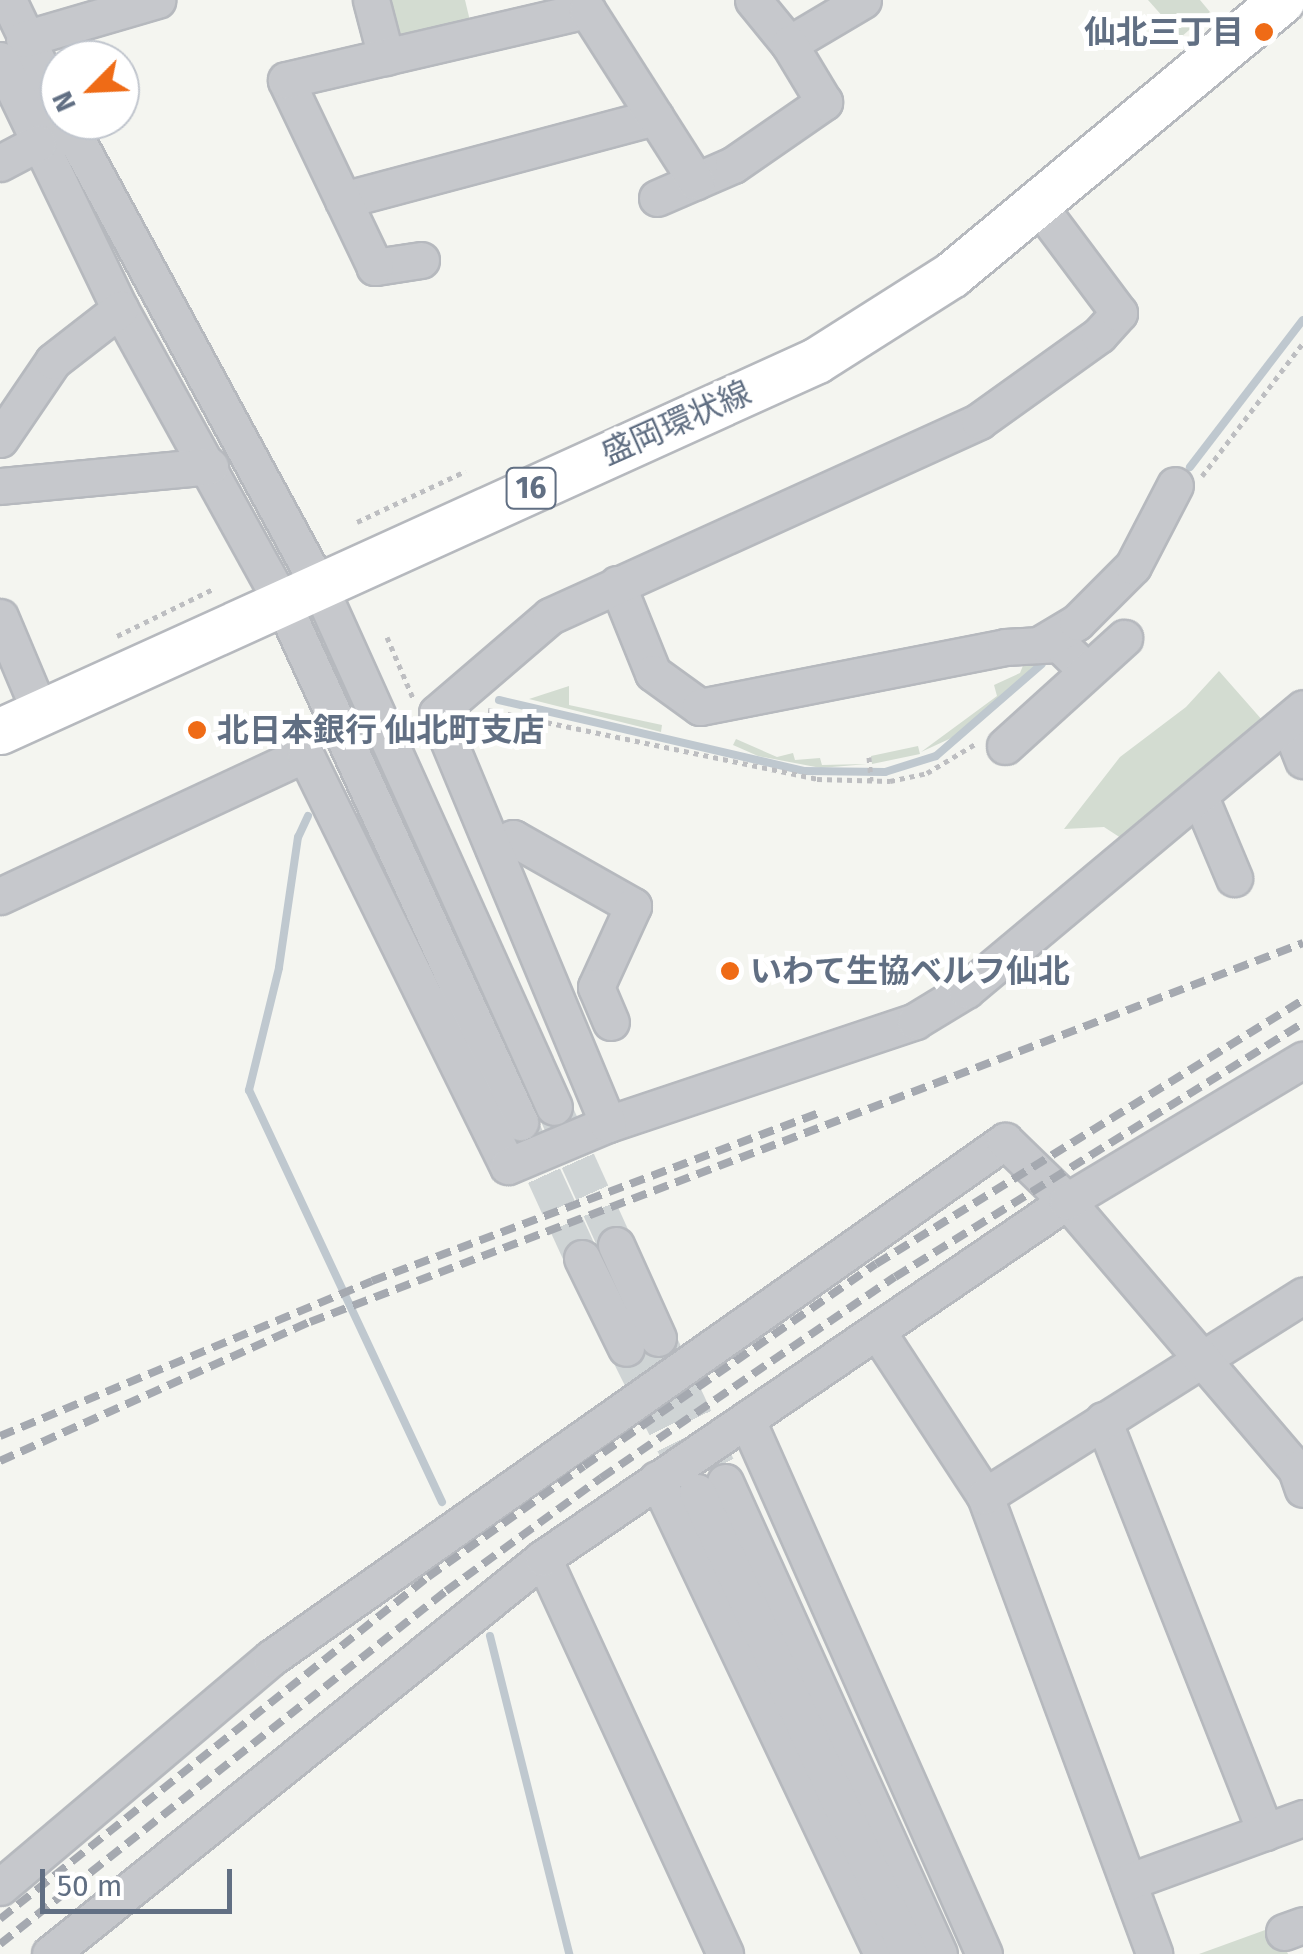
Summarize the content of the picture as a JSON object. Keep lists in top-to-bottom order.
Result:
{
  "streets": {
    "main road": ["盛岡環状線", "16"]
  },
  "places": ["仙北三丁目", "北日本銀行 仙北町支店", "いわて生協ベルフ仙北"],
  "scale_bar": "50 m",
  "north": "bottom left"
}
